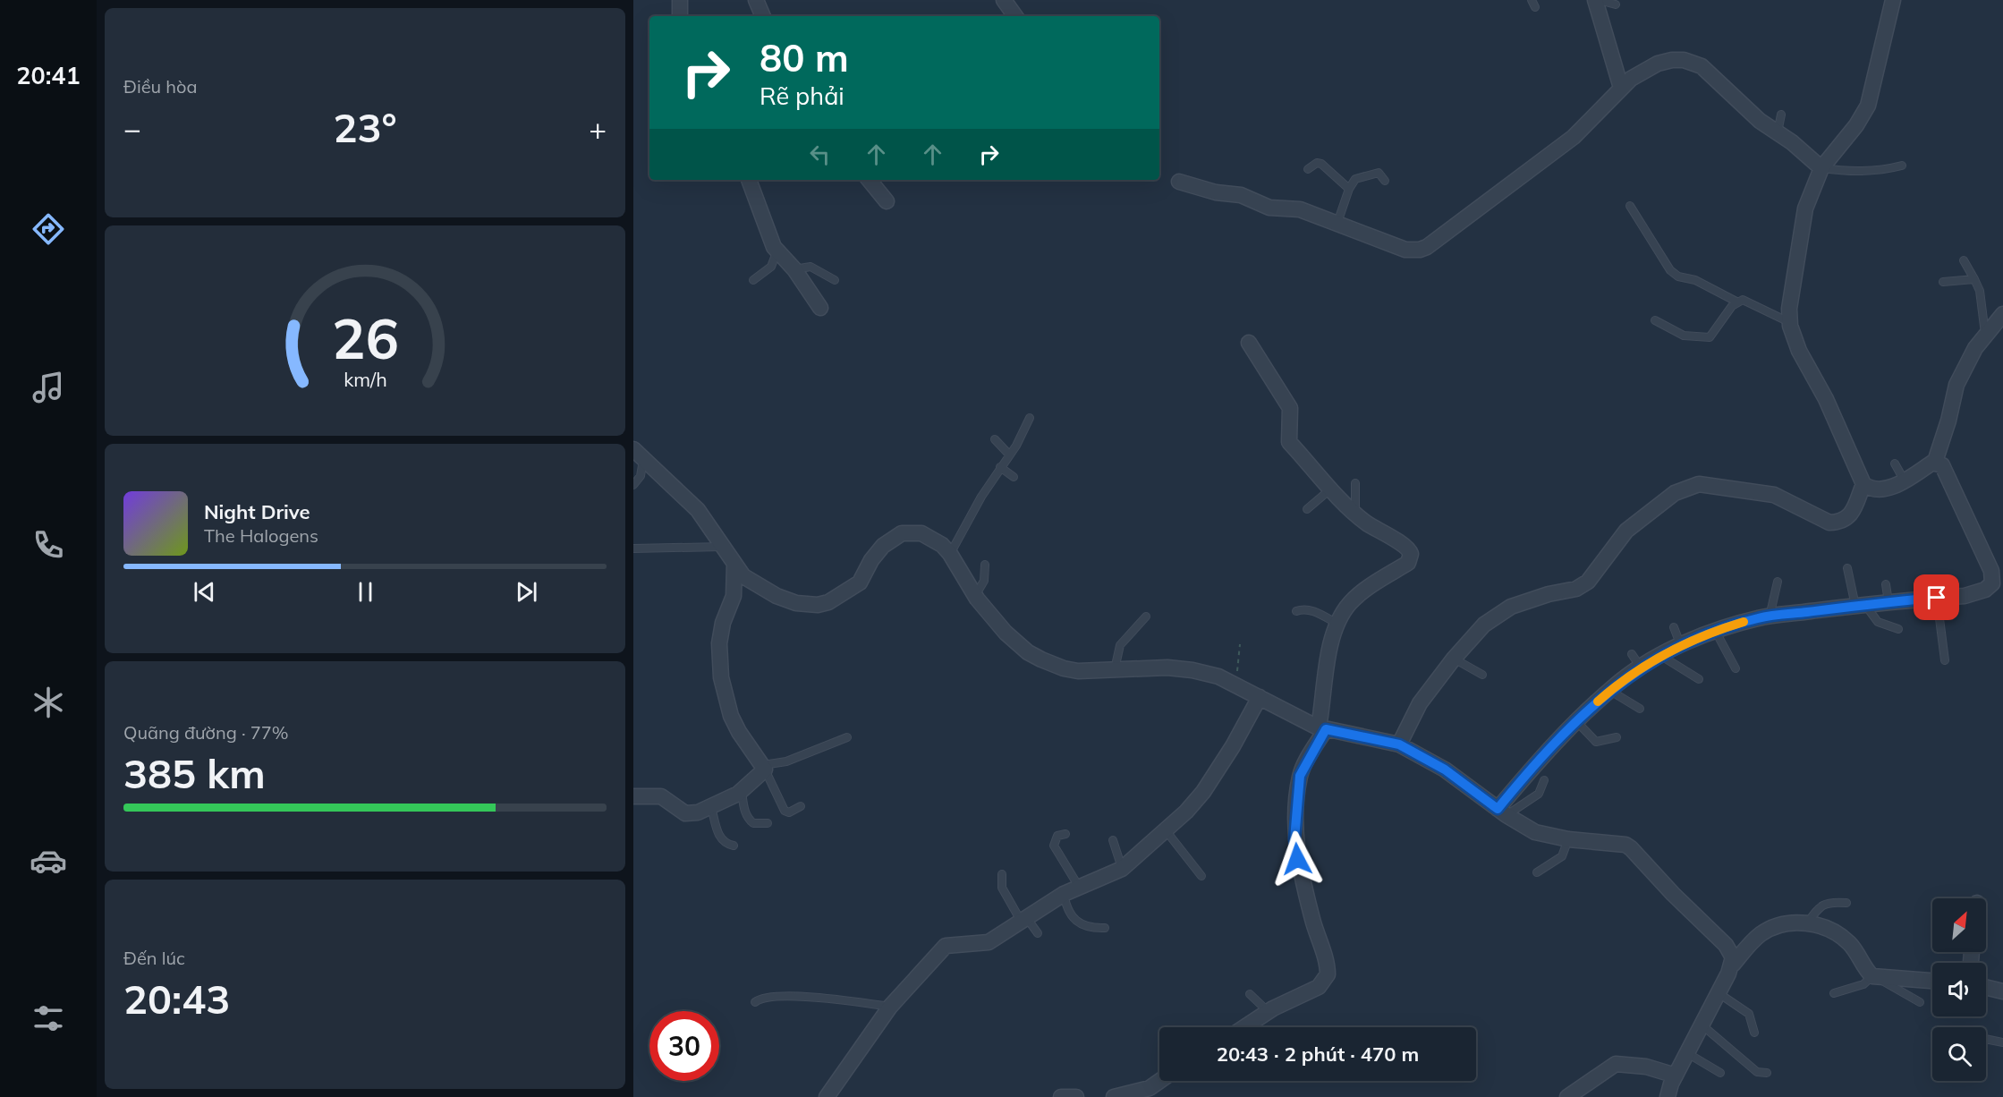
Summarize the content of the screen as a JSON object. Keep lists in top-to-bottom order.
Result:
{
  "north": "top right",
  "page": {
    "tabs": "20:41",
    "tile": [
      "Điều hòa",
      ["Quãng đường · 77%", "385 km"],
      ["Đến lúc", "20:43"]
    ],
    "turn": ["80 m", "Rẽ phải"],
    "heat": ["−", "23°", "+"],
    "song": ["Night Drive", "The Halogens"],
    "limit": "30",
    "trip": "20:43 · 2 phút · 470 m",
    "gauge": ["26", "km/h"]
  }
}
